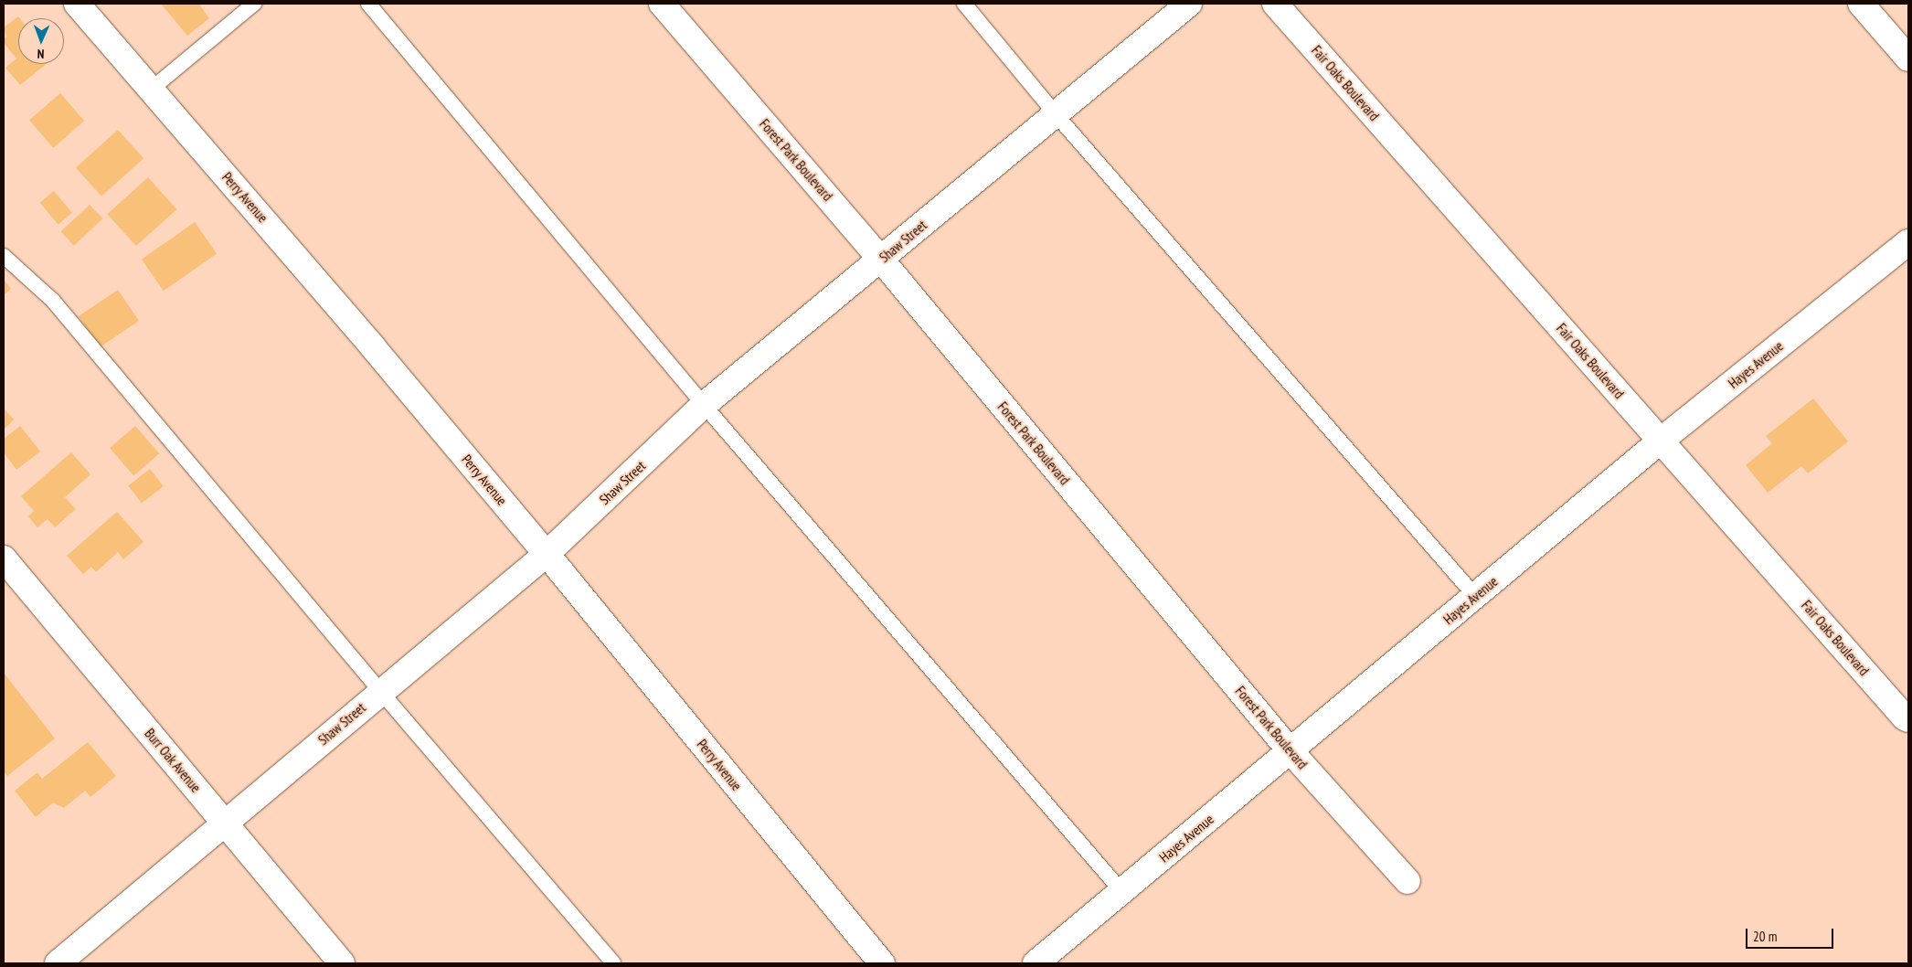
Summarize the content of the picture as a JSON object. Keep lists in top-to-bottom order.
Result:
{
  "streets": {
    "street": [
      "Fair Oaks Boulevard",
      "Forest Park Boulevard",
      "Perry Avenue",
      "Shaw Street",
      "Hayes Avenue",
      "Burr Oak Avenue"
    ]
  },
  "crossings": [
    ["Fair Oaks Boulevard", "Hayes Avenue"],
    ["Forest Park Boulevard", "Shaw Street"],
    ["Forest Park Boulevard", "Hayes Avenue"],
    ["Perry Avenue", "Shaw Street"],
    ["Shaw Street", "Burr Oak Avenue"]
  ],
  "scale_bar": "20 m",
  "north": "bottom"
}
